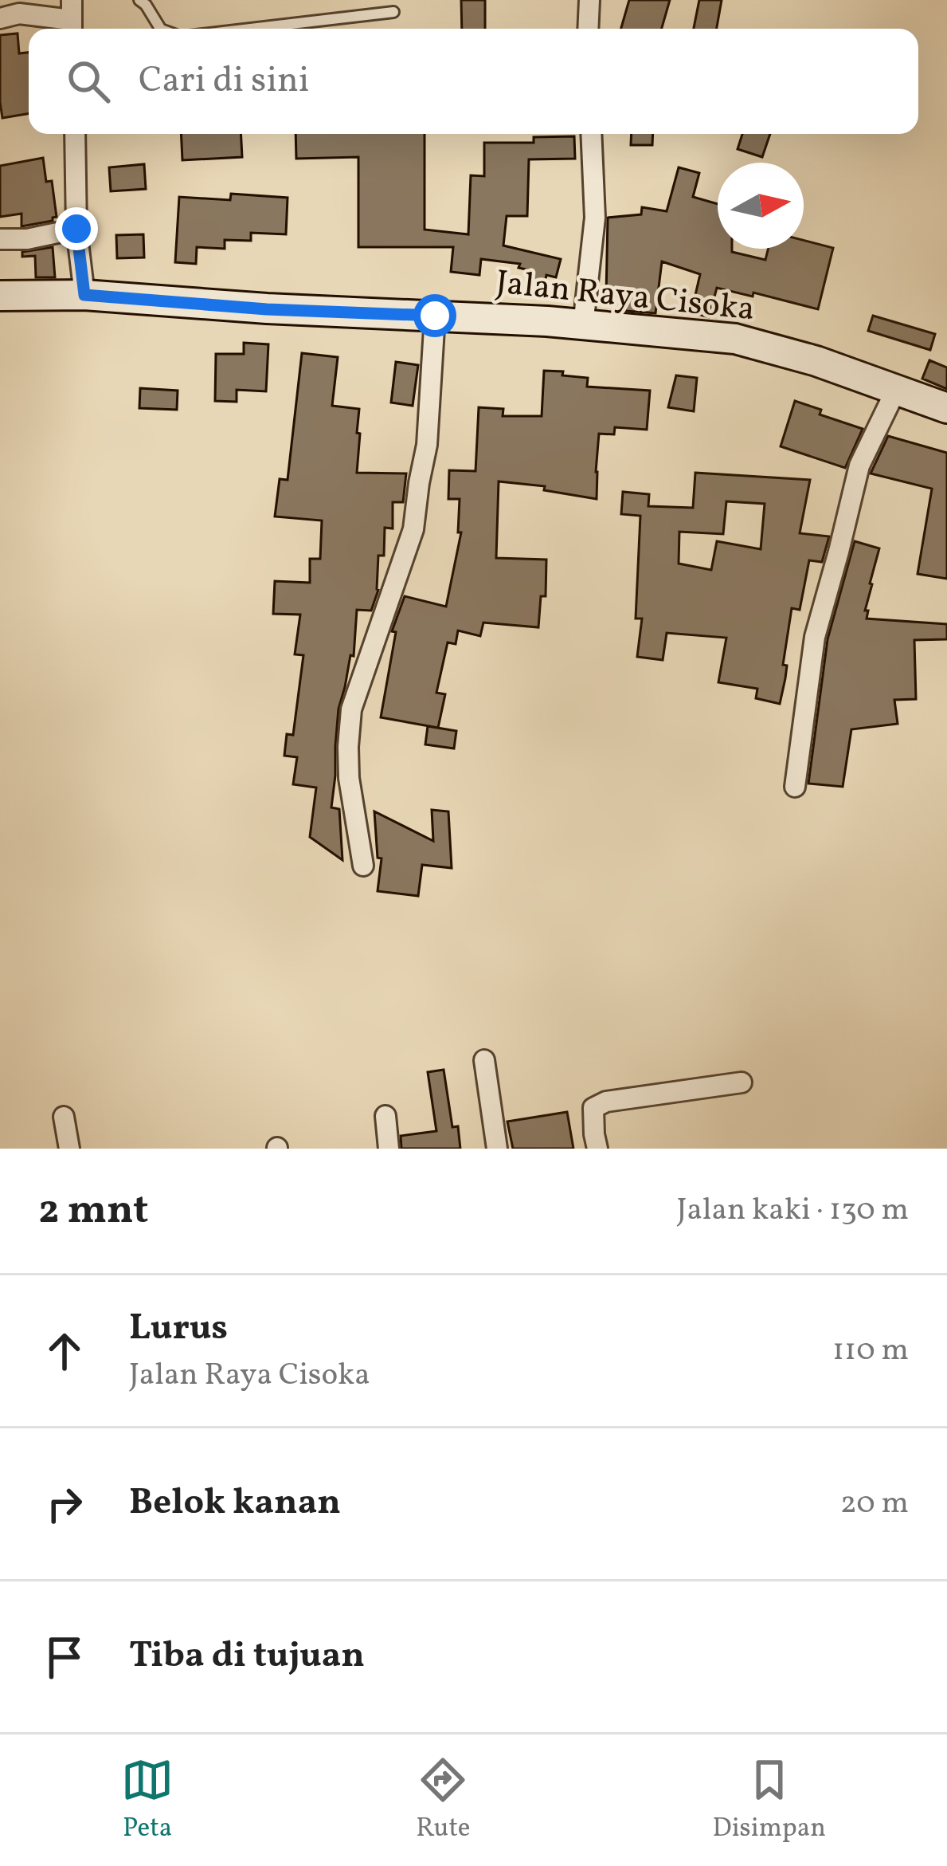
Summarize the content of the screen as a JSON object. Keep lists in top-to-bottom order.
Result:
{
  "streets": {
    "street": ["Jalan Raya Cisoka"]
  },
  "north": "right",
  "page": {
    "search": "Cari di sini",
    "heading": ["2 mnt", "Jalan kaki · 130 m"],
    "list": [
      ["Lurus", "Jalan Raya Cisoka", "110 m"],
      ["Belok kanan", "20 m"],
      "Tiba di tujuan"
    ],
    "nav": ["Peta", "Rute", "Disimpan"]
  }
}
